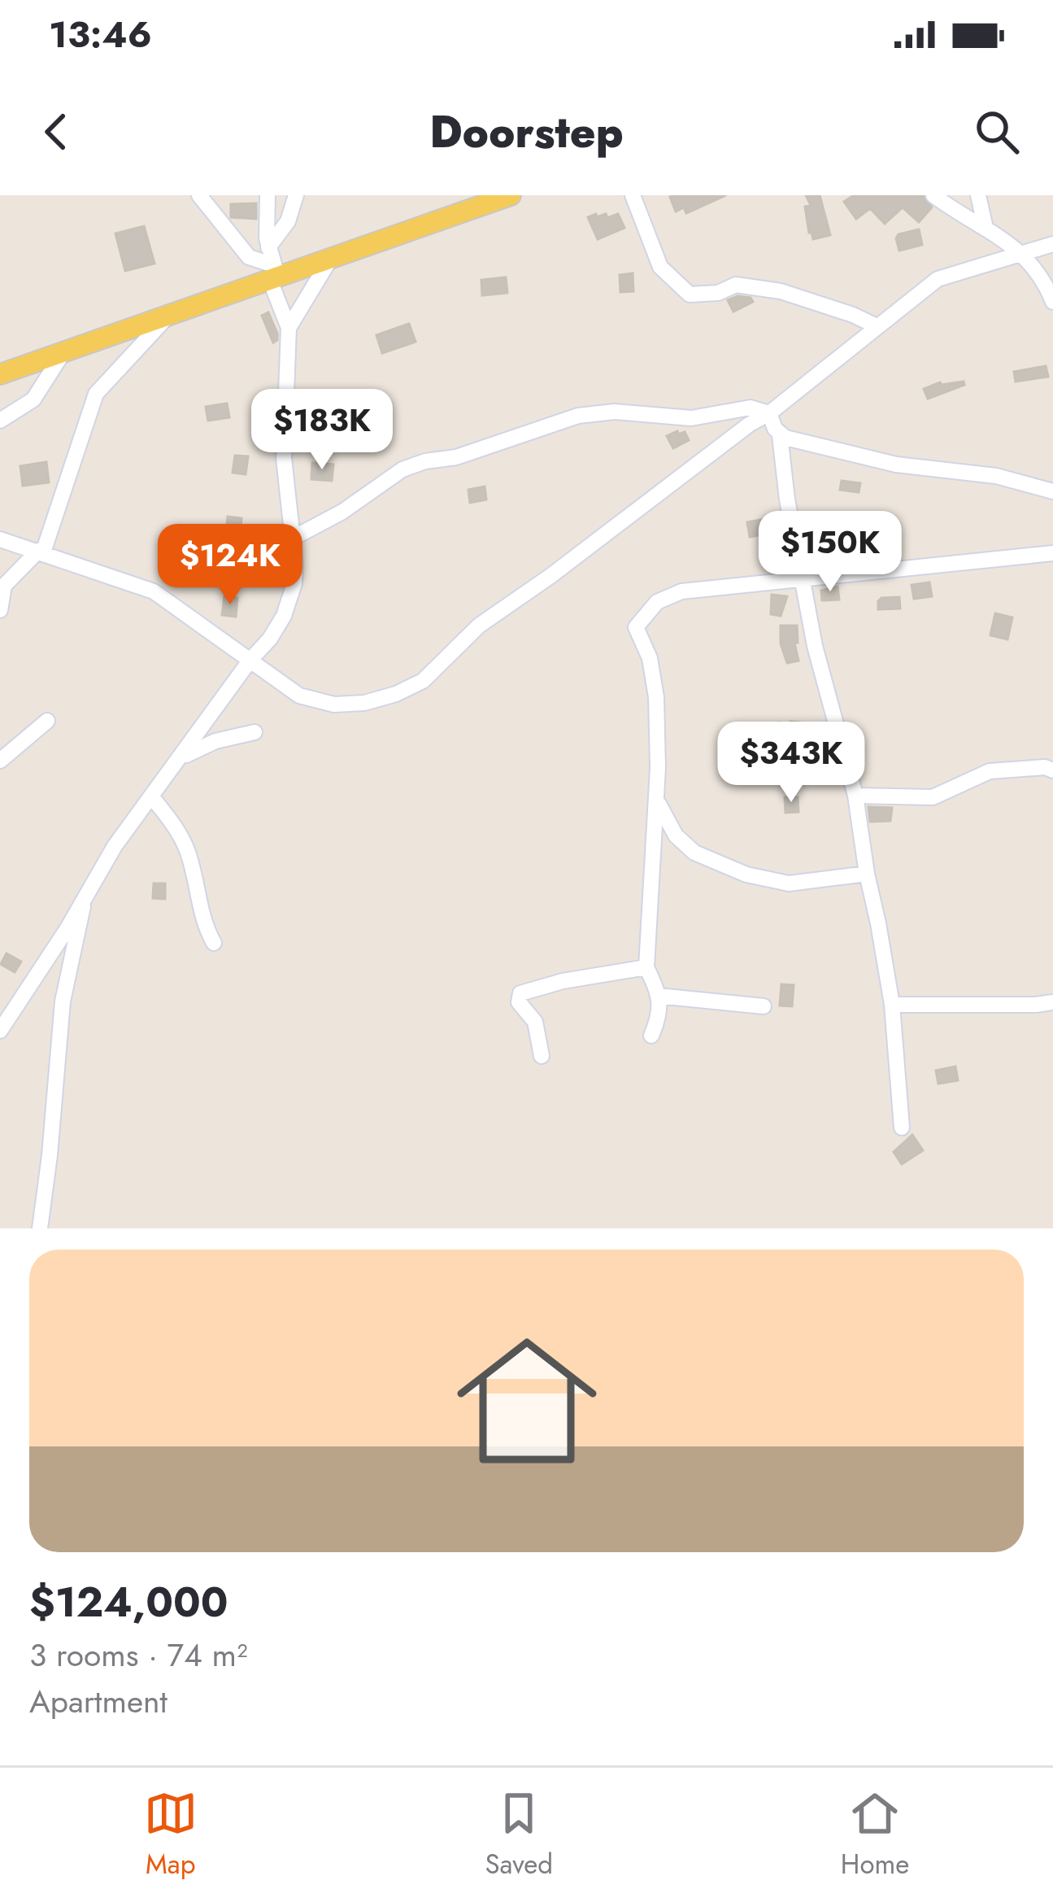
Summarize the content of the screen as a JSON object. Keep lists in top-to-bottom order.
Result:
{
  "page": {
    "status": "13:46",
    "header": "Doorstep",
    "price": [
      "$183K",
      "$150K",
      "$124K",
      "$343K"
    ],
    "list": [
      {
        "name": "$124,000",
        "note": "3 rooms · 74 m² · Apartment"
      }
    ],
    "tabs": ["Map", "Saved", "Home"]
  }
}
